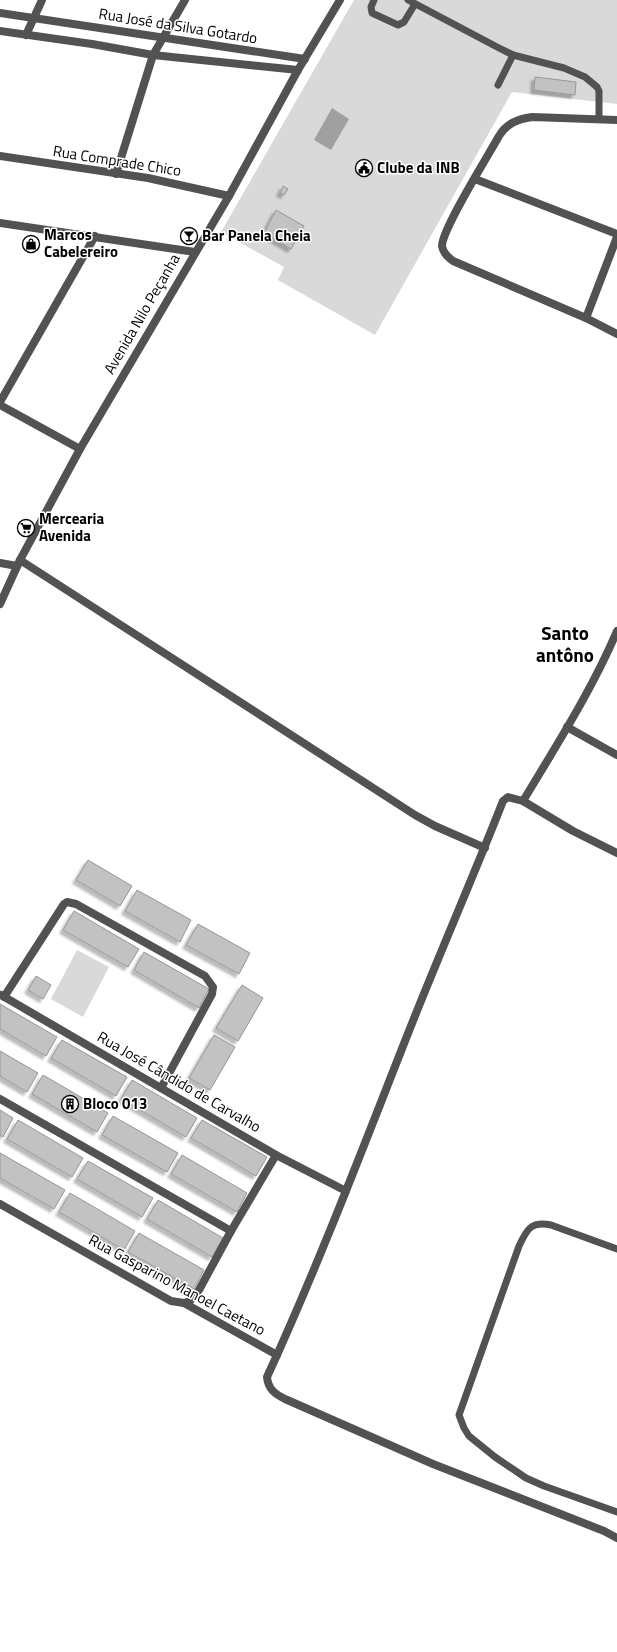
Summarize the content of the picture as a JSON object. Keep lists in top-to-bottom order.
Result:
{
  "streets": {
    "street": [
      "Rua José da Silva Gotardo",
      "Rua Comprade Chico",
      "Avenida Nilo Peçanha",
      "Rua José Cândido de Carvalho",
      "Rua Gasparino Manoel Caetano"
    ]
  },
  "crossings": [
    ["Rua José da Silva Gotardo", "Avenida Nilo Peçanha"],
    ["Rua Comprade Chico", "Avenida Nilo Peçanha"]
  ],
  "districts": ["Santo antôno"],
  "places": {
    "public building": ["Clube da INB"],
    "bar": ["Bar Panela Cheia"],
    "shop": ["Marcos Cabelereiro"],
    "supermarket": ["Mercearia Avenida"],
    "building": ["Bloco 013"]
  }
}
